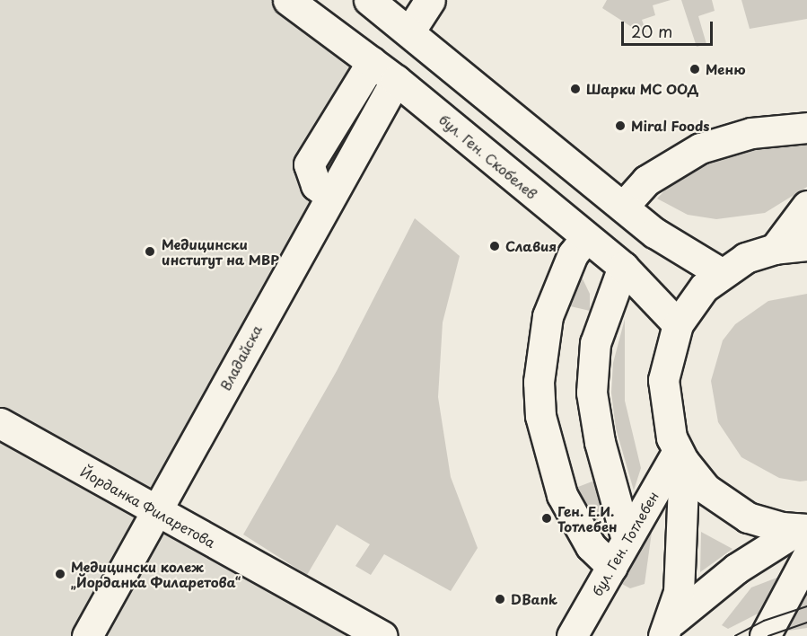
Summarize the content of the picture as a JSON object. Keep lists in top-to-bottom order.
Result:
{
  "streets": {
    "main road": [
      "бул. Ген. Скобелев",
      "Владайска",
      "Йорданка Филаретова",
      "бул. Ген. Тотлебен"
    ]
  },
  "crossings": [
    ["бул. Ген. Скобелев", "Владайска"],
    ["Владайска", "Йорданка Филаретова"]
  ],
  "places": [
    "Меню",
    "Шарки МС ООД",
    "Miral Foods",
    "Славия",
    "Медицински институт на МВР",
    "Ген. Е.И. Тотлебен",
    "Медицински колеж „Йорданка Филаретова“",
    "DBank"
  ],
  "scale_bar": "20 m"
}
